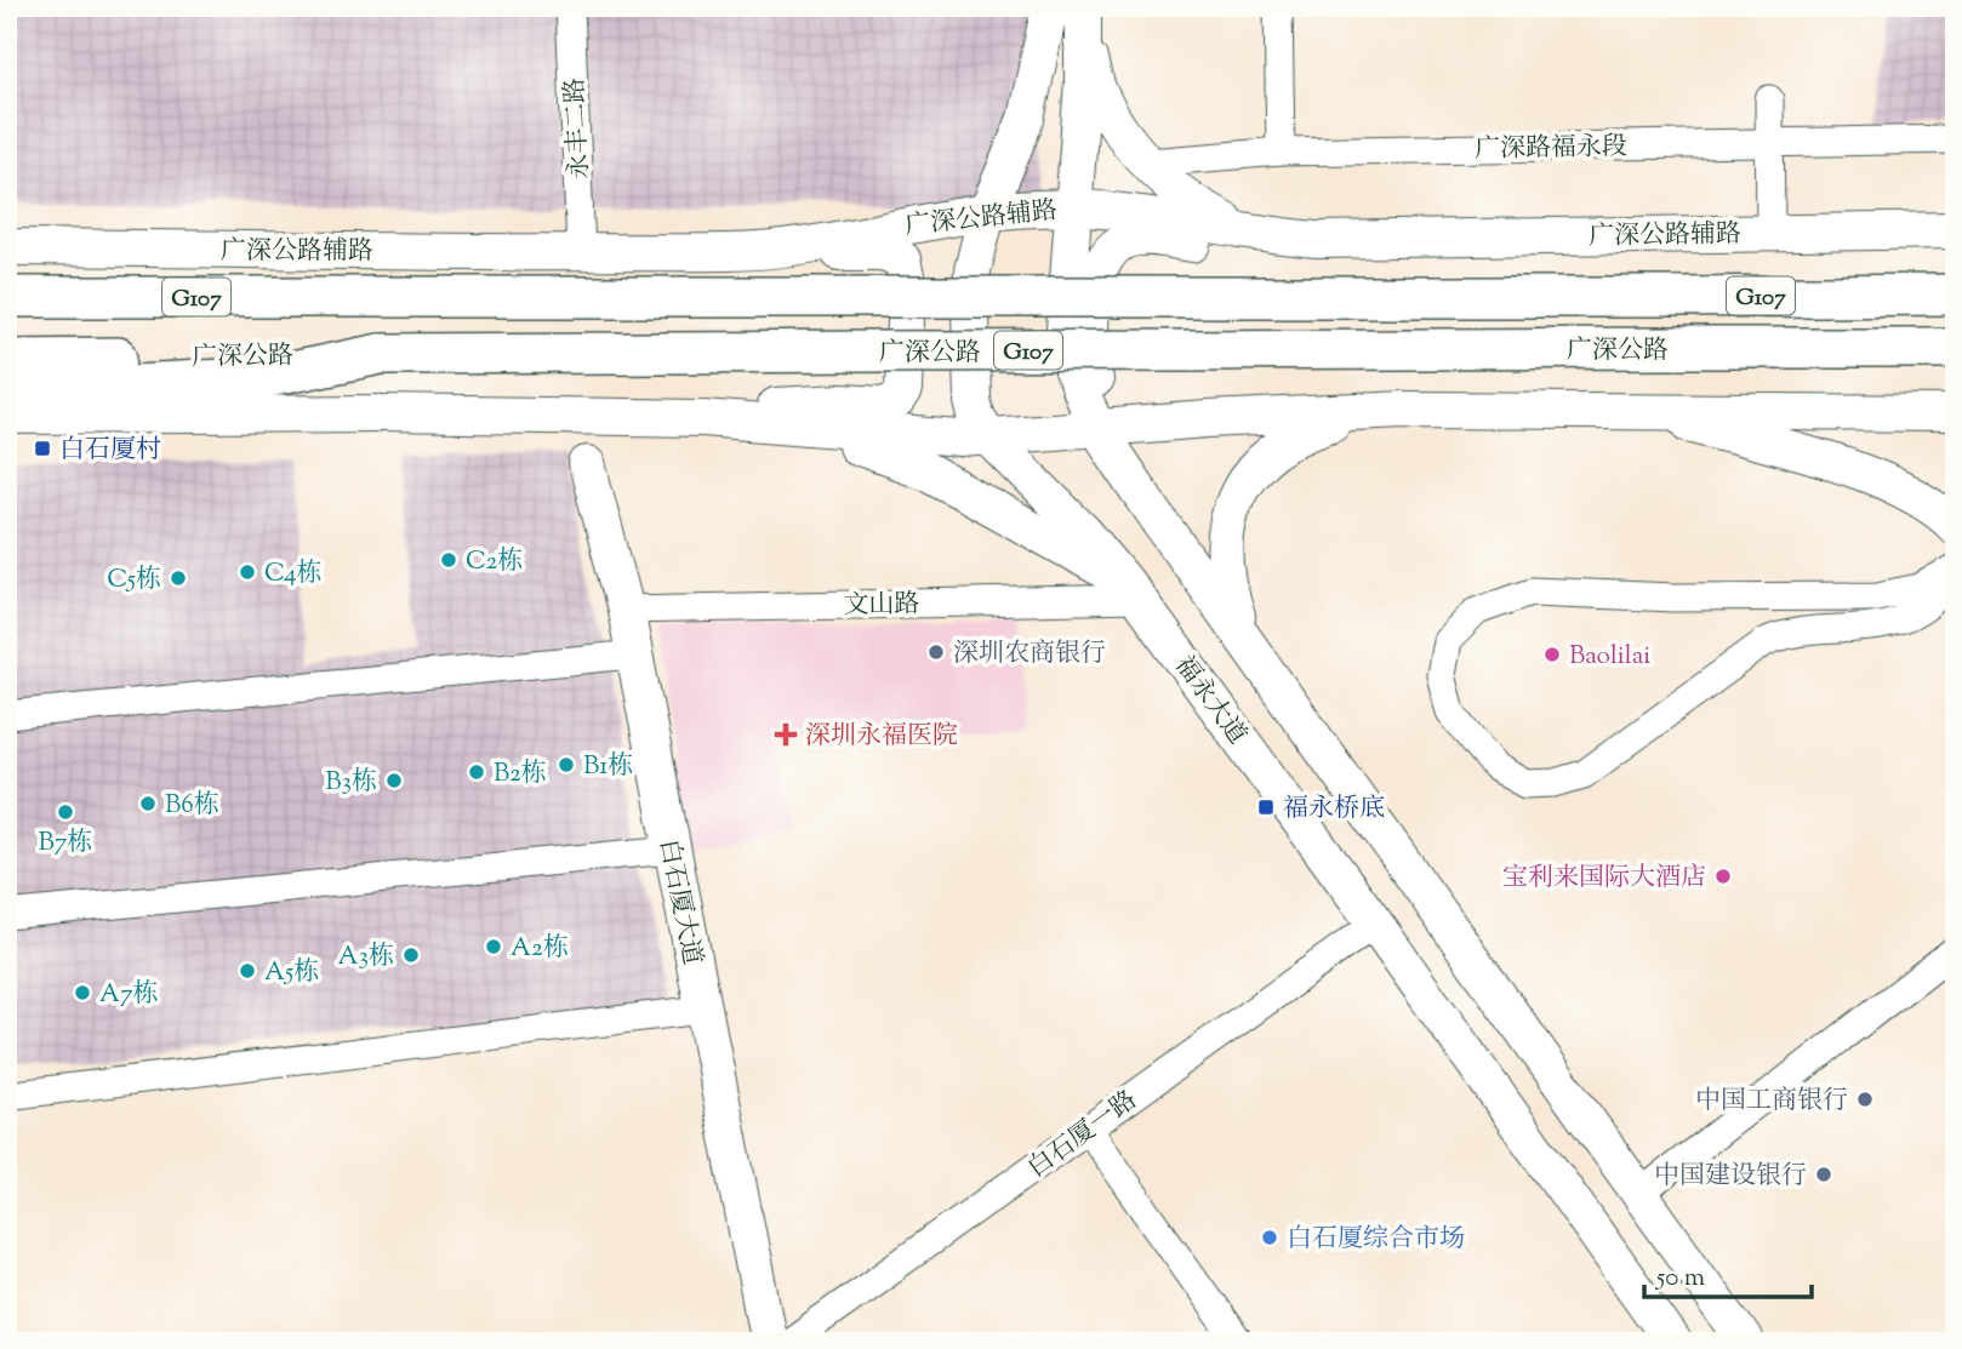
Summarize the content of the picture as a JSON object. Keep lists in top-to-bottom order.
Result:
{
  "streets": {
    "highway": ["G107", "广深公路"],
    "main road": ["广深公路辅路", "福永大道", "白石厦大道"],
    "street": [
      "永丰二路",
      "广深路福永段",
      "文山路",
      "白石厦一路"
    ]
  },
  "crossings": [
    ["永丰二路", "广深公路辅路"],
    ["广深公路辅路", "福永大道"],
    ["文山路", "福永大道"],
    ["文山路", "白石厦大道"],
    ["福永大道", "白石厦一路"]
  ],
  "places": {
    "transit": ["白石厦村", "福永桥底"],
    "other": [
      "C2栋",
      "C4栋",
      "C5栋",
      "深圳农商银行",
      "Baolilai",
      "B1栋",
      "B2栋",
      "B3栋",
      "B6栋",
      "B7栋",
      "宝利来国际大酒店",
      "A2栋",
      "A3栋",
      "A5栋",
      "A7栋",
      "中国工商银行",
      "中国建设银行",
      "白石厦综合市场"
    ],
    "health": ["深圳永福医院"]
  },
  "scale_bar": "50 m"
}
